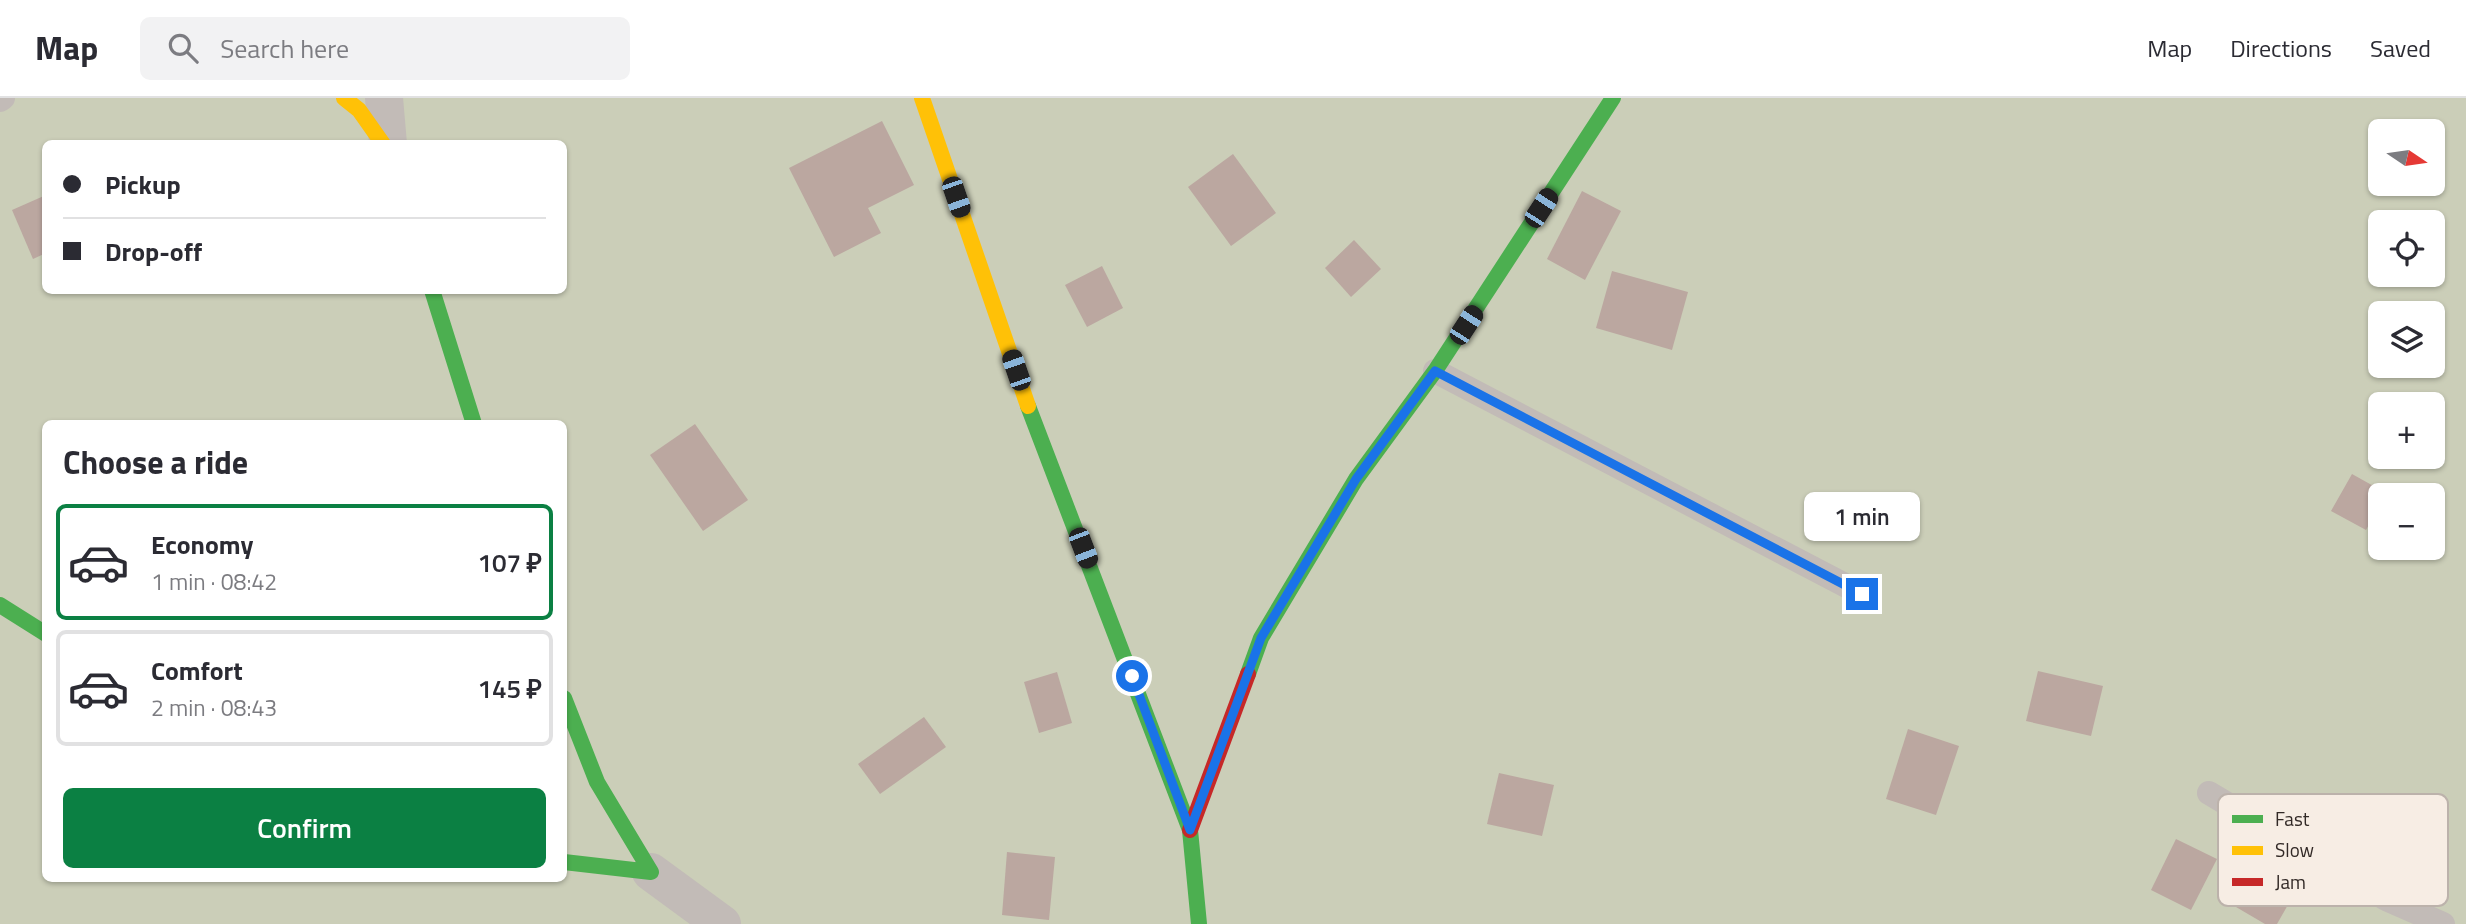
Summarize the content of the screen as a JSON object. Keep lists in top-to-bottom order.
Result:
{
  "legend": ["Fast", "Slow", "Jam"],
  "north": "right",
  "page": {
    "header": "Map",
    "search": "Search here",
    "nav": ["Map", "Directions", "Saved"],
    "map_buttons": ["+", "−"],
    "banner": ["Pickup", "Drop-off"],
    "heading": "Choose a ride",
    "bubble": "1 min",
    "list": [
      {
        "name": "Economy",
        "note": "1 min · 08:42",
        "value": "107 ₽"
      },
      {
        "name": "Comfort",
        "note": "2 min · 08:43",
        "value": "145 ₽"
      }
    ],
    "buttons": "Confirm"
  }
}
